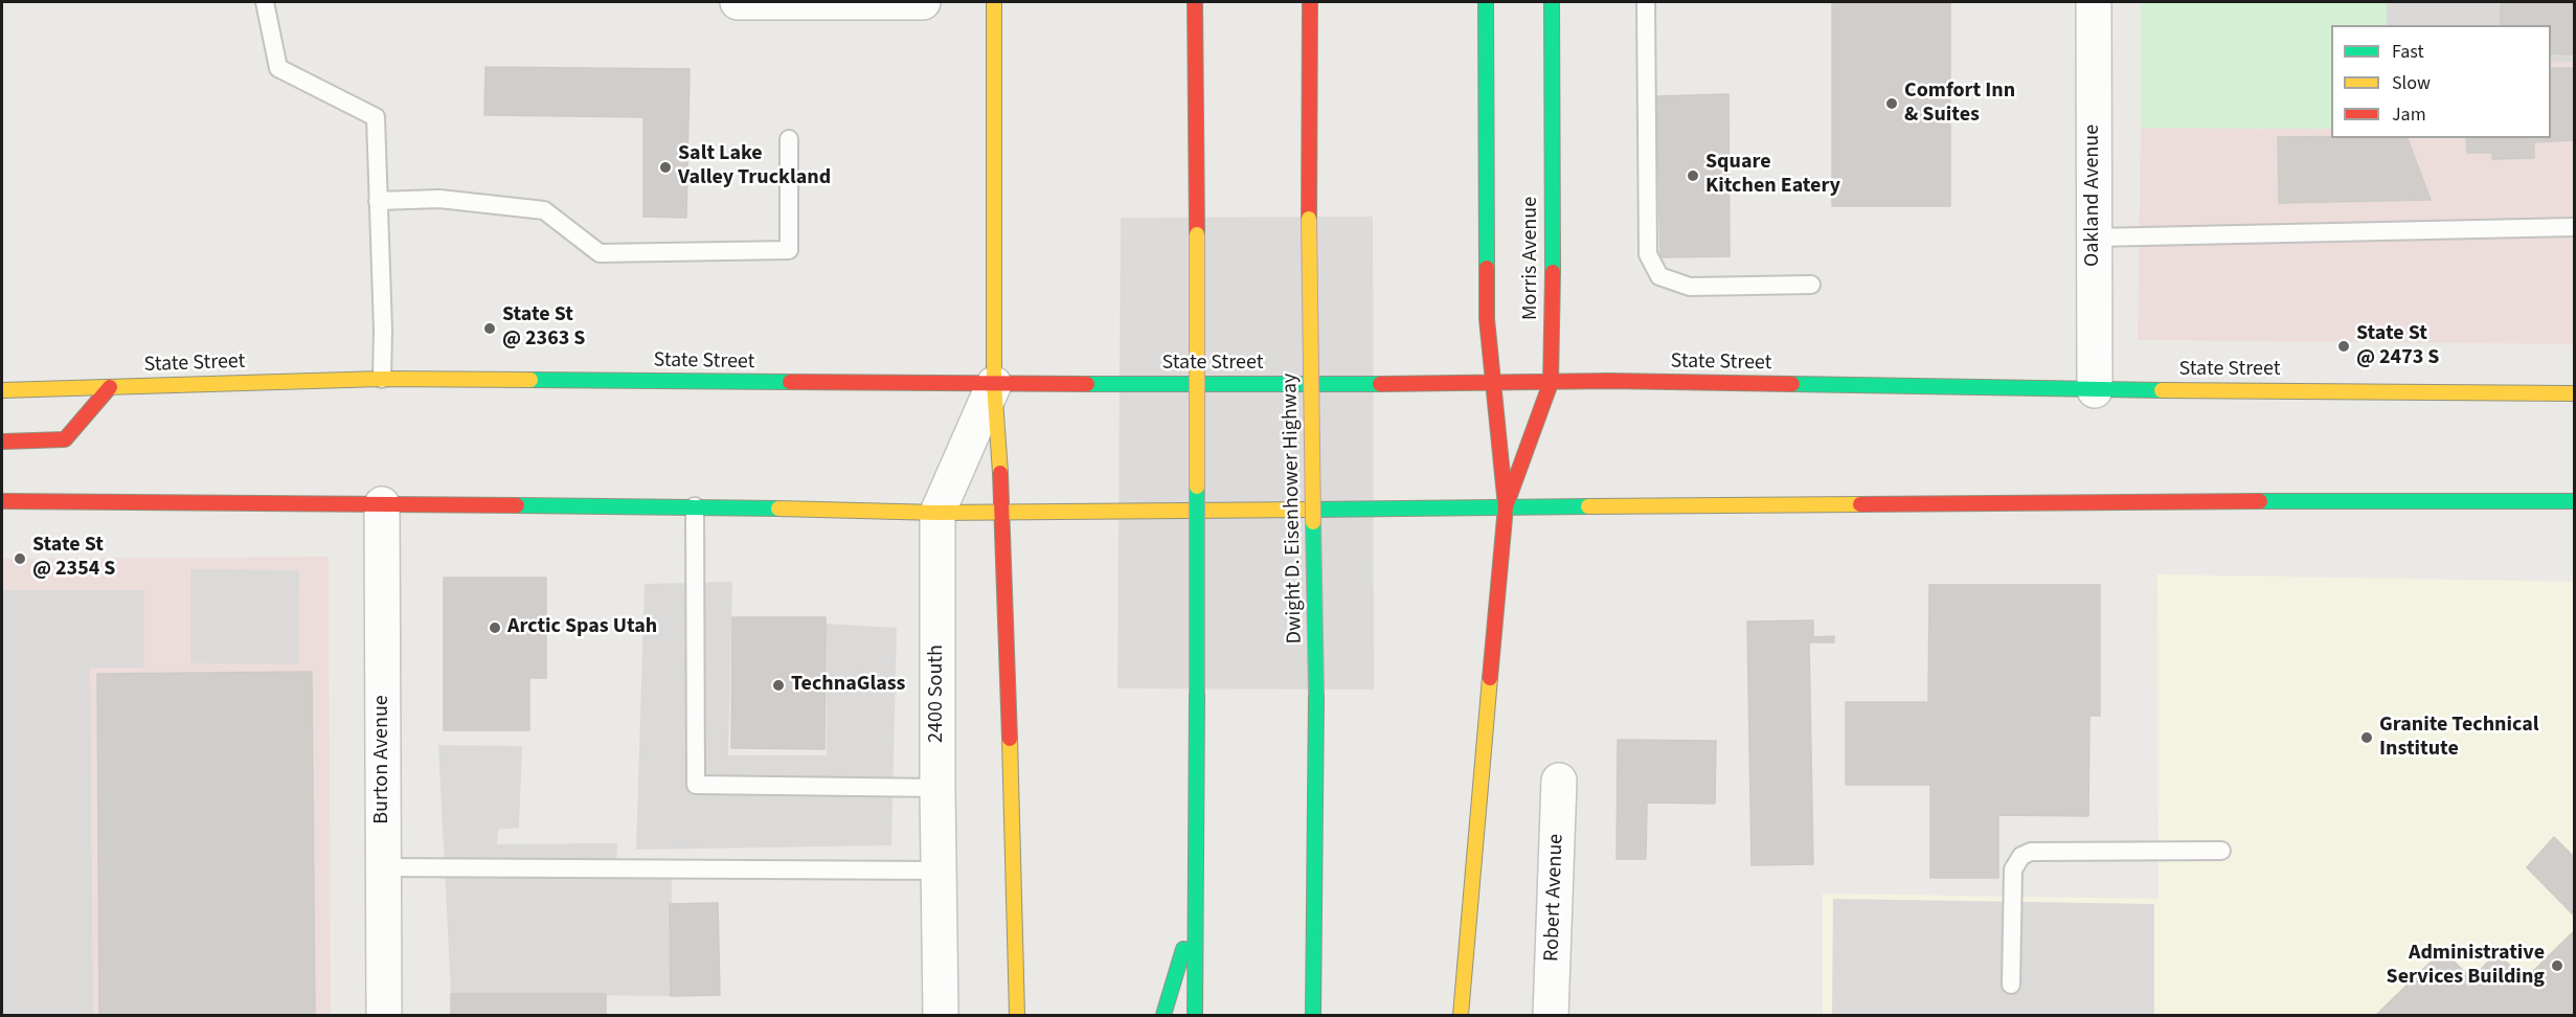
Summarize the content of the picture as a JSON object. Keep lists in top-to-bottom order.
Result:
{
  "streets": {
    "main road": ["Morris Avenue", "State Street", "Dwight D. Eisenhower Highway"],
    "street": [
      "Oakland Avenue",
      "2400 South",
      "Burton Avenue",
      "Robert Avenue"
    ]
  },
  "crossings": [
    ["Oakland Avenue", "State Street"],
    ["Morris Avenue", "State Street"],
    ["State Street", "2400 South"]
  ],
  "places": [
    "Comfort Inn & Suites",
    "Salt Lake Valley Truckland",
    "Square Kitchen Eatery",
    "State St @ 2363 S",
    "State St @ 2473 S",
    "State St @ 2354 S",
    "Arctic Spas Utah",
    "TechnaGlass",
    "Granite Technical Institute",
    "Administrative Services Building"
  ],
  "legend": ["Fast", "Slow", "Jam"]
}
